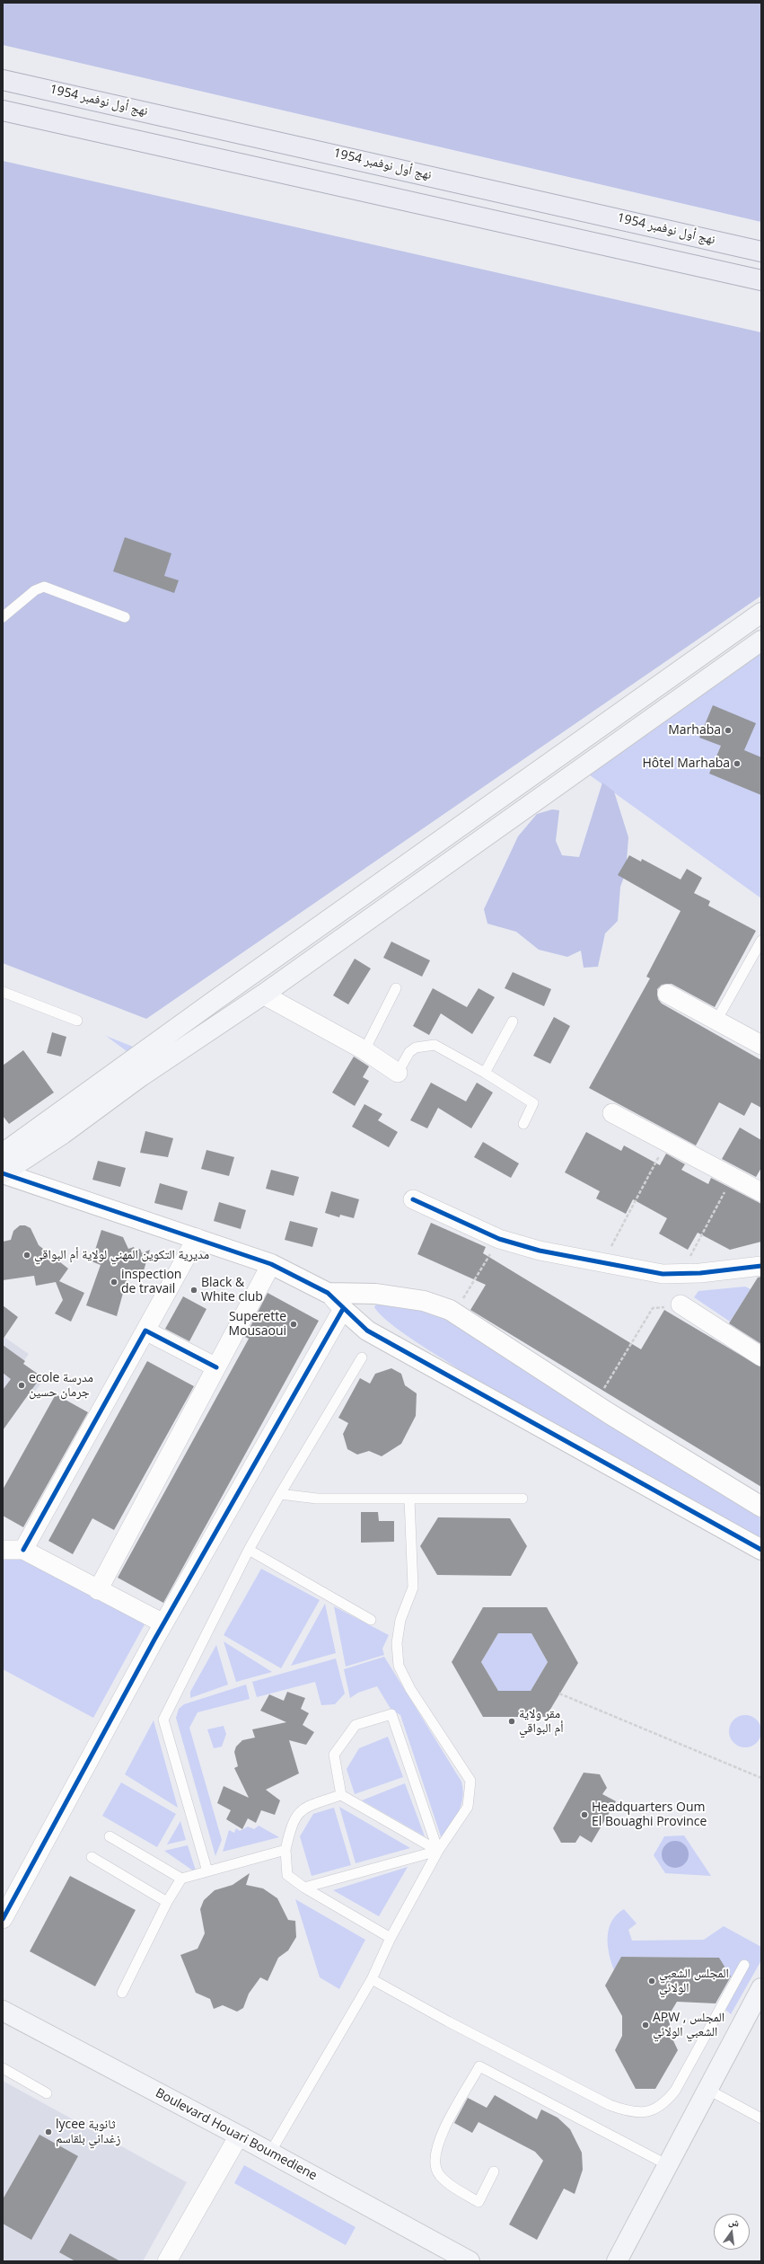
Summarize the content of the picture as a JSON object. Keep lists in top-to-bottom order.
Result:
{
  "streets": {
    "main road": ["نهج أول نوفمبر 1954", "Boulevard Houari Boumediene"]
  },
  "places": [
    "Marhaba",
    "Hôtel Marhaba",
    "مديرية التكوين المهني لولاية أم البواقي",
    "inspection de travail",
    "Black & White club",
    "Superette Mousaoui",
    "ecole مدرسة جرمان حسين",
    "مقر ولاية أم البواقي",
    "Headquarters Oum El Bouaghi Province",
    "المجلس الشعبي الولائي",
    "APW , المجلس الشعبي الولائي",
    "lycee ثانوية زغداني بلقاسم"
  ],
  "north": "top"
}
